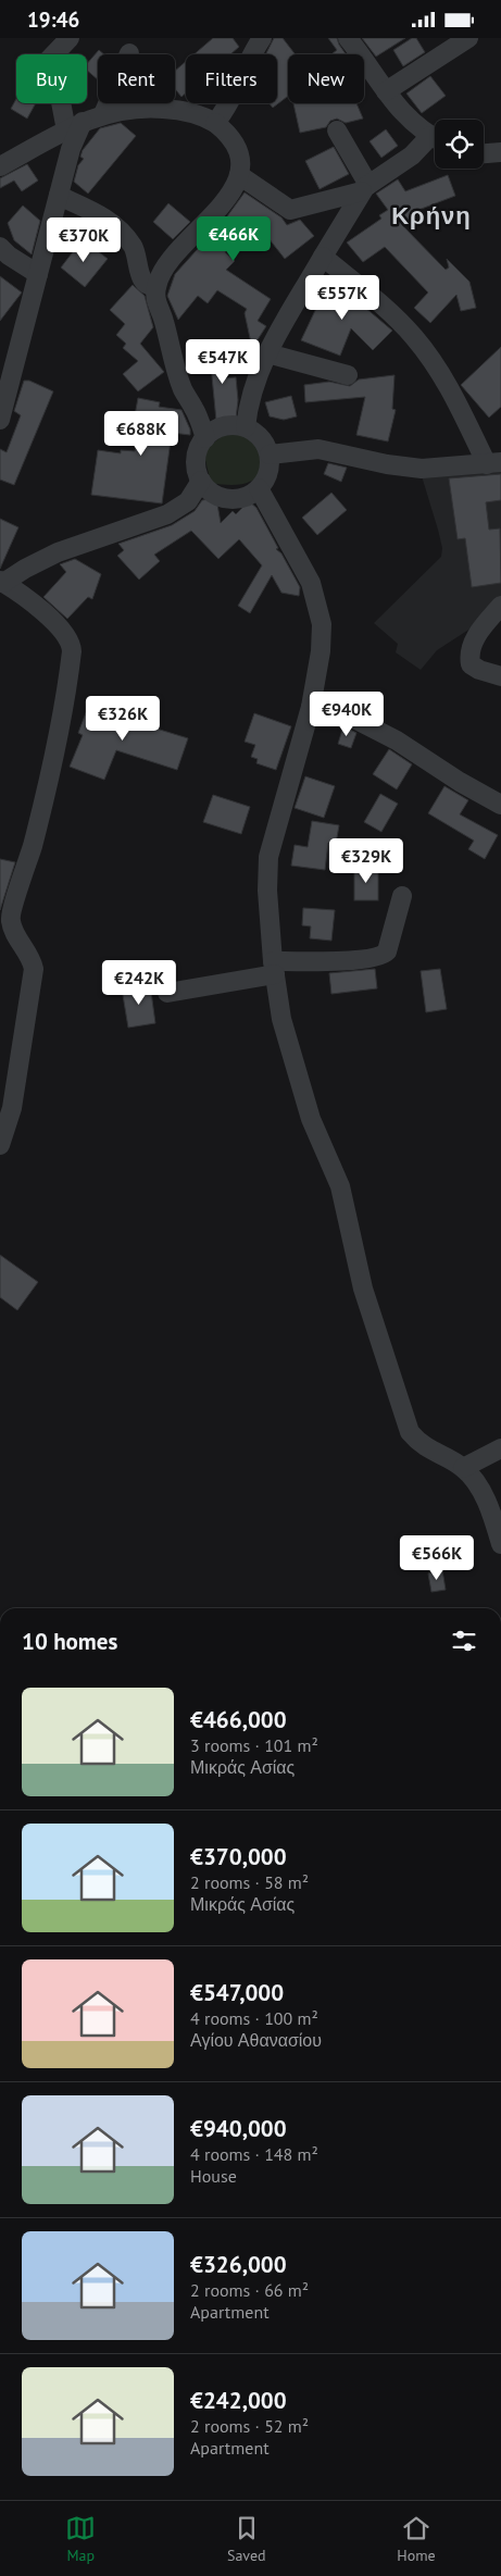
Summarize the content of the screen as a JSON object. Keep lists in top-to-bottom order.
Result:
{
  "districts": ["Κρήνη"],
  "page": {
    "status": "19:46",
    "chip": [
      "Buy",
      "Rent",
      "Filters",
      "New"
    ],
    "price": [
      "€466K",
      "€370K",
      "€557K",
      "€547K",
      "€688K",
      "€940K",
      "€326K",
      "€329K",
      "€242K",
      "€566K"
    ],
    "heading": "10 homes",
    "list": [
      {
        "name": "€466,000",
        "note": "3 rooms · 101 m² · Μικράς Ασίας"
      },
      {
        "name": "€370,000",
        "note": "2 rooms · 58 m² · Μικράς Ασίας"
      },
      {
        "name": "€547,000",
        "note": "4 rooms · 100 m² · Αγίου Αθανασίου"
      },
      {
        "name": "€940,000",
        "note": "4 rooms · 148 m² · House"
      },
      {
        "name": "€326,000",
        "note": "2 rooms · 66 m² · Apartment"
      },
      {
        "name": "€242,000",
        "note": "2 rooms · 52 m² · Apartment"
      }
    ],
    "tabs": ["Map", "Saved", "Home"]
  }
}
